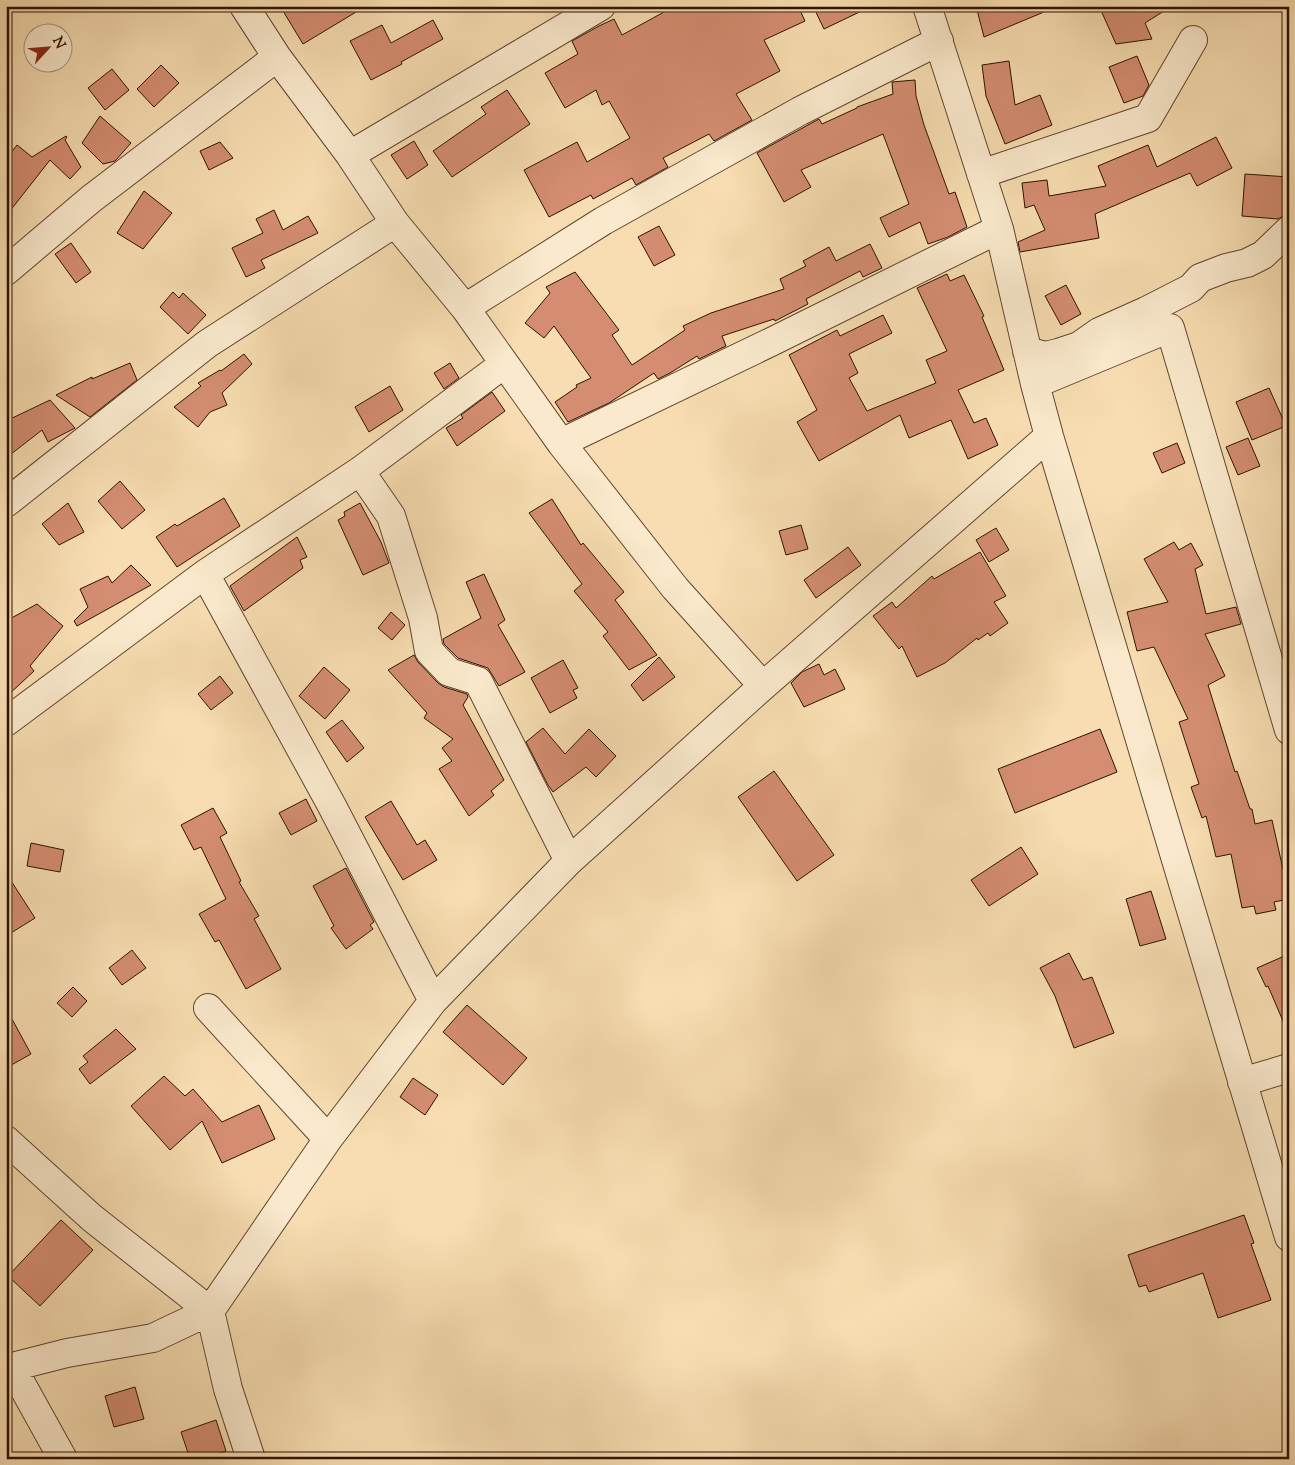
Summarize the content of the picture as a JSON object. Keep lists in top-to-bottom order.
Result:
{
  "north": "top right"
}
